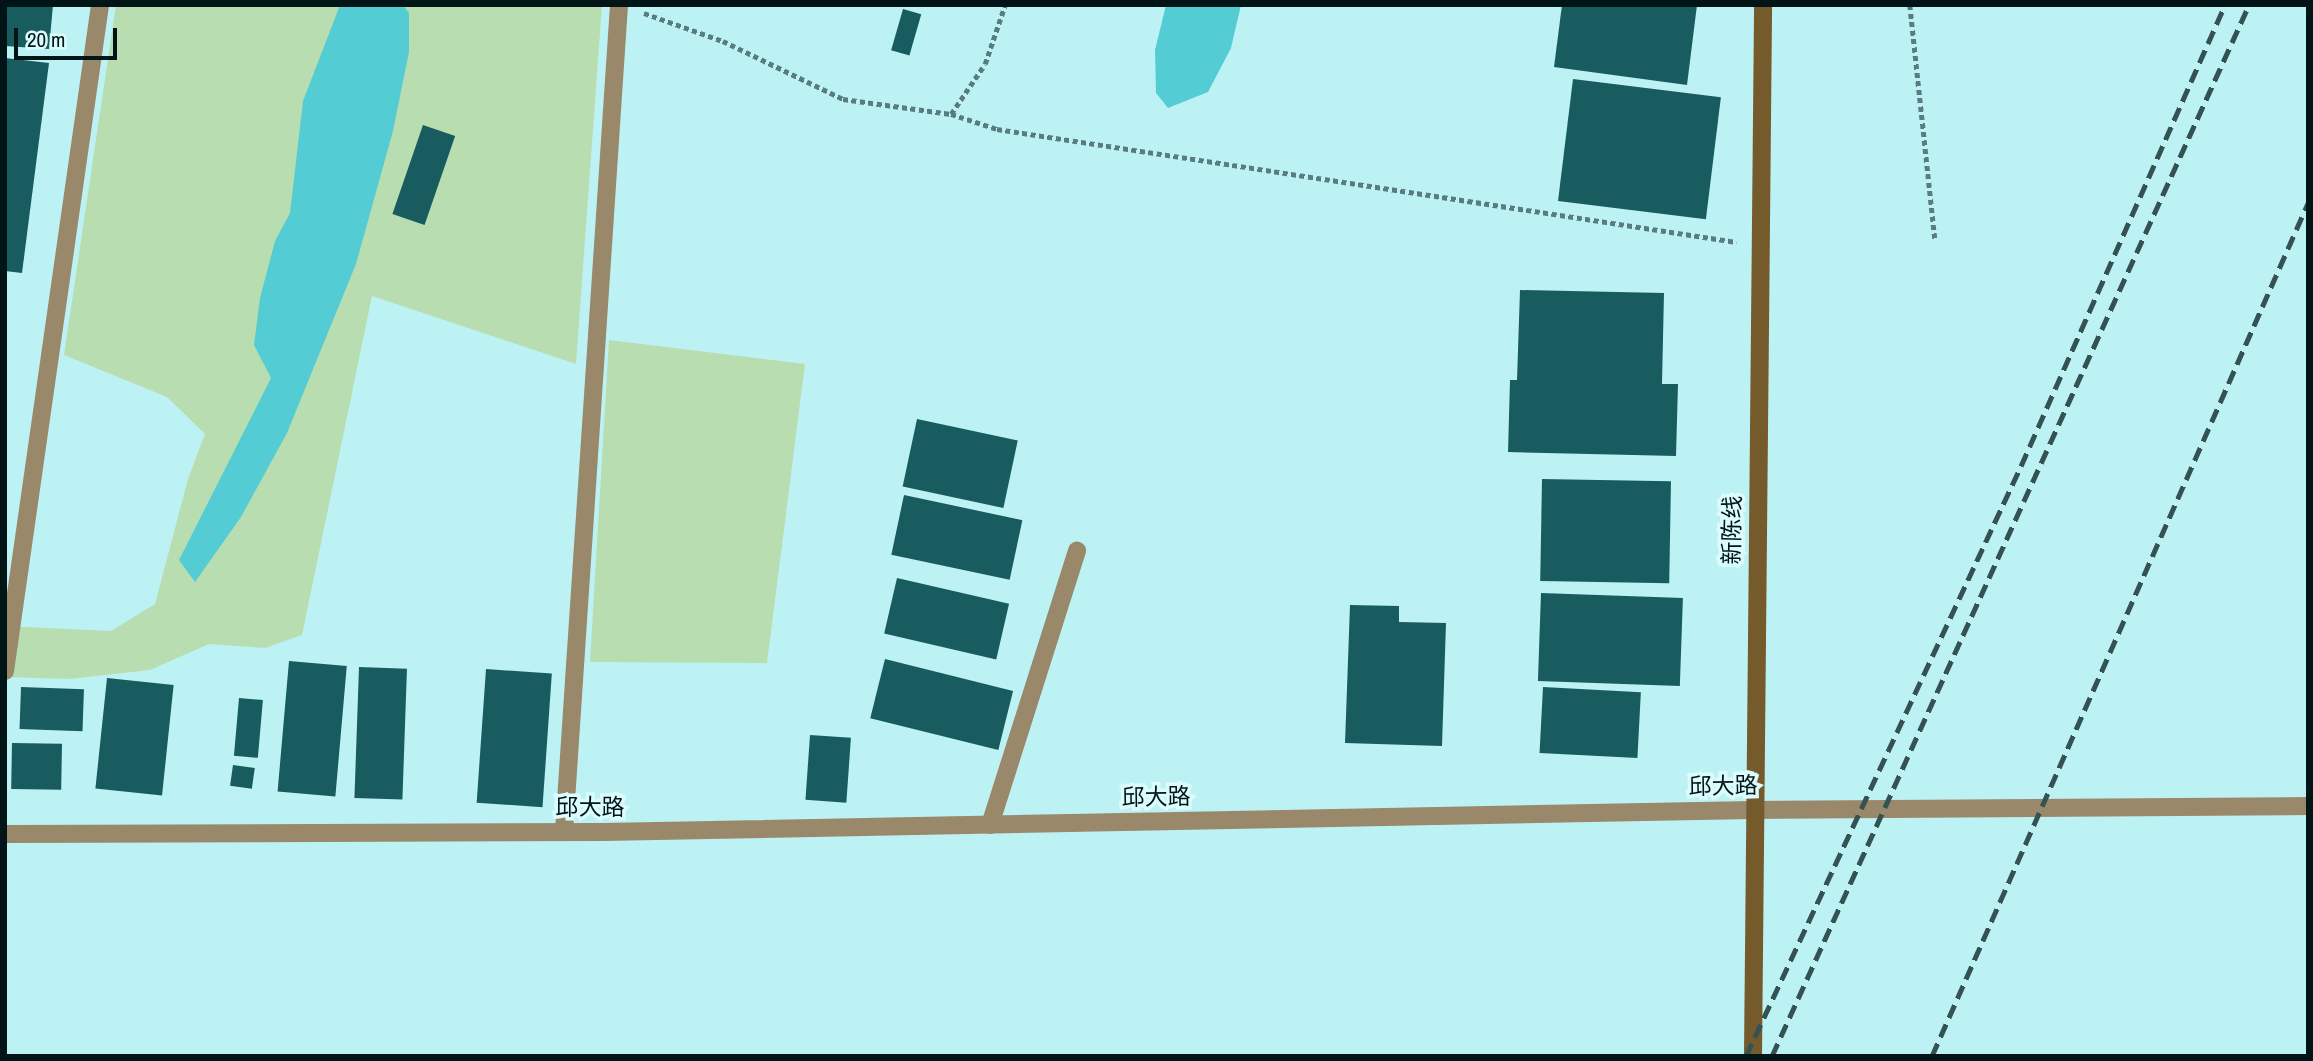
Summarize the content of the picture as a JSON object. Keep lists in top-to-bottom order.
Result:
{
  "streets": {
    "street": ["新陈线", "邱大路"]
  },
  "crossings": [
    ["新陈线", "邱大路"]
  ],
  "scale_bar": "20 m"
}
